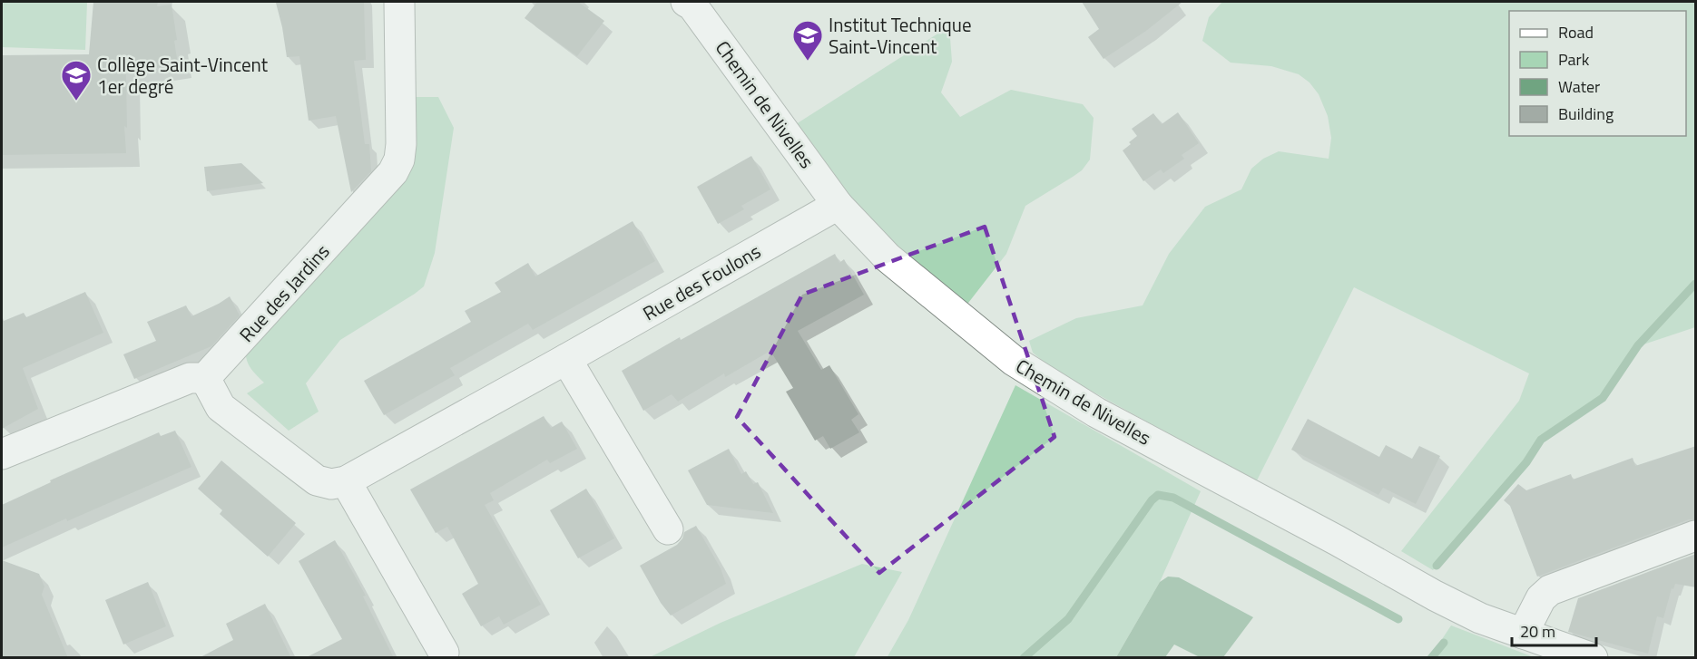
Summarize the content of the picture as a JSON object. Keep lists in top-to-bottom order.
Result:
{
  "streets": {
    "street": ["Chemin de Nivelles", "Rue des Foulons", "Rue des Jardins"]
  },
  "crossings": [
    ["Chemin de Nivelles", "Rue des Foulons"],
    ["Rue des Foulons", "Rue des Jardins"]
  ],
  "places": {
    "school or university": ["Institut Technique Saint-Vincent", "Collège Saint-Vincent 1er degré"]
  },
  "legend": [
    "Road",
    "Park",
    "Water",
    "Building"
  ],
  "scale_bar": "20 m"
}
